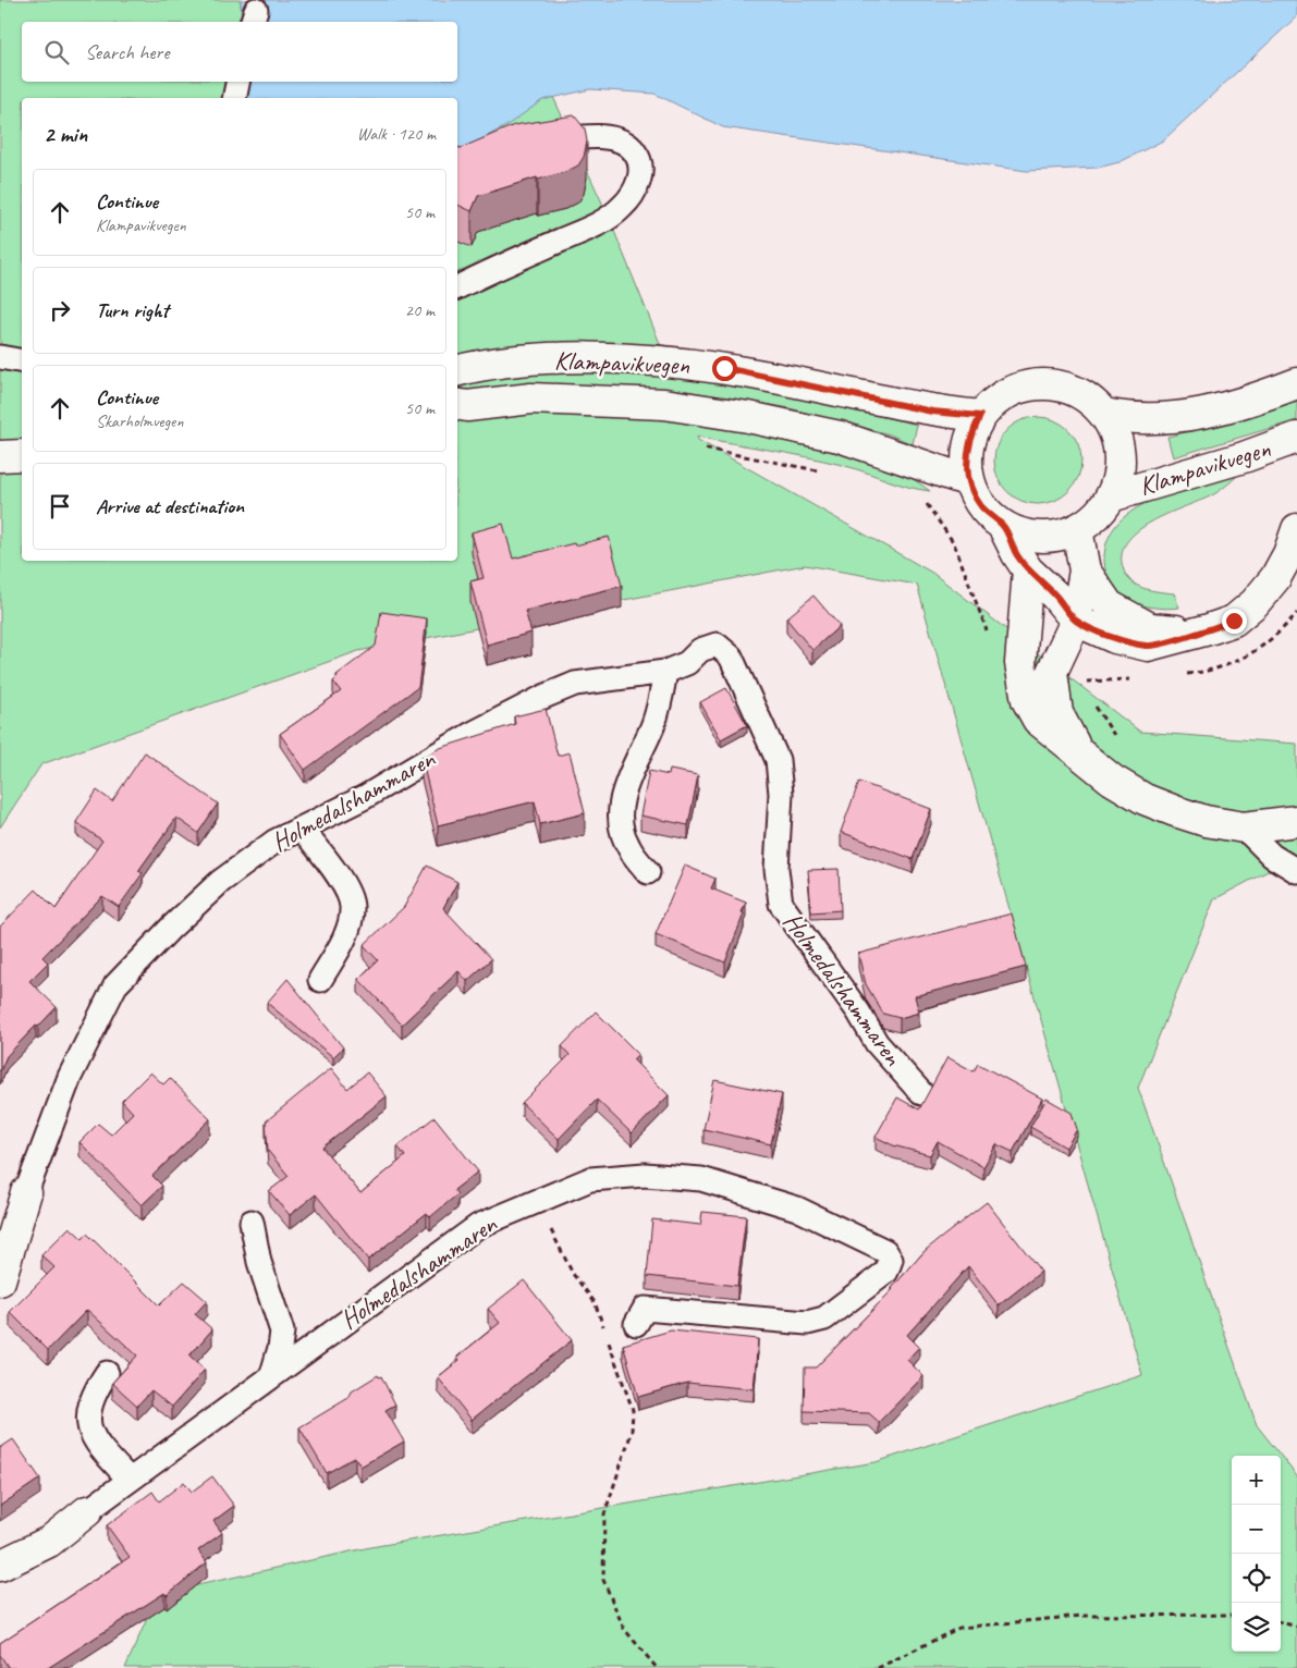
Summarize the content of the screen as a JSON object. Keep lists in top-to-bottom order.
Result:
{
  "streets": {
    "main road": ["Klampavikvegen", "Holmedalshammaren"]
  },
  "page": {
    "search": "Search here",
    "heading": ["2 min", "Walk · 120 m"],
    "list": [
      ["Continue", "Klampavikvegen", "50 m"],
      ["Turn right", "20 m"],
      ["Continue", "Skarholmvegen", "50 m"],
      "Arrive at destination"
    ],
    "map_buttons": ["+", "−"]
  }
}
